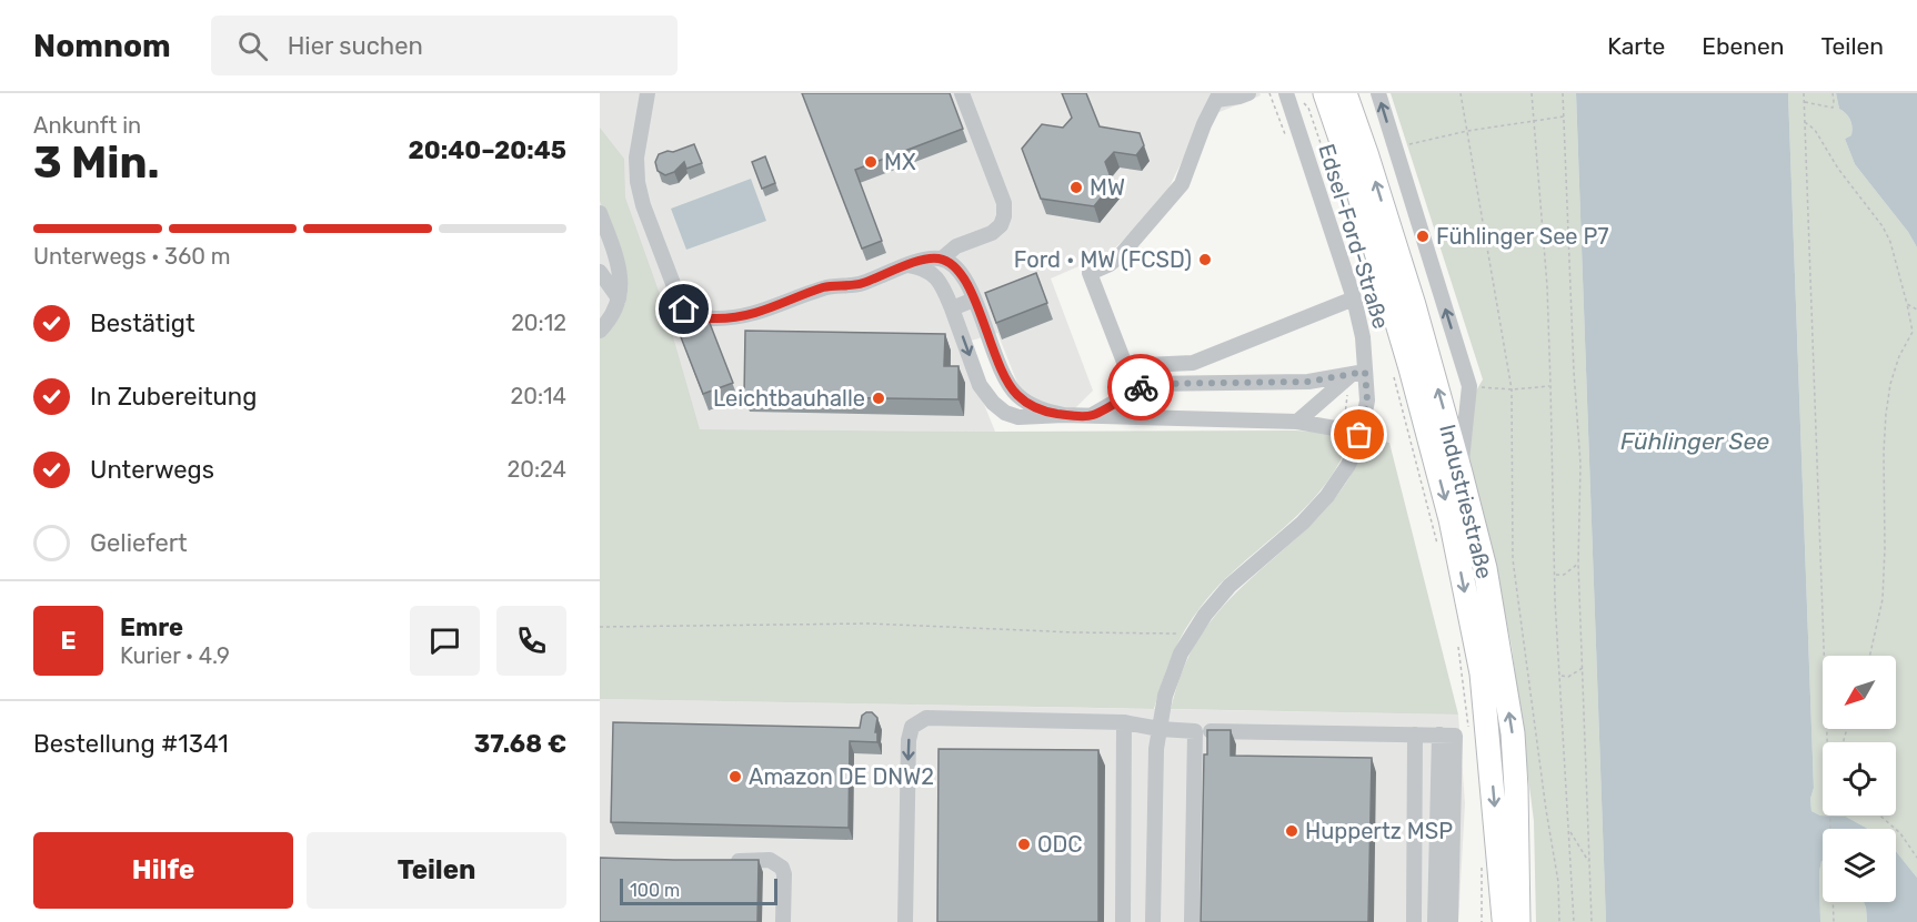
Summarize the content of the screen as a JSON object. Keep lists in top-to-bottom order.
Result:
{
  "streets": {
    "highway": ["Industriestraße"],
    "street": ["Edsel-Ford-Straße"]
  },
  "water": ["Fühlinger See"],
  "places": [
    "MX",
    "MW",
    "Fühlinger See P7",
    "Ford • MW (FCSD)",
    "Leichtbauhalle",
    "Amazon DE DNW2",
    "Huppertz MSP",
    "ODC"
  ],
  "scale_bar": "100 m",
  "north": "bottom left",
  "page": {
    "header": "Nomnom",
    "search": "Hier suchen",
    "nav": ["Karte", "Ebenen", "Teilen"],
    "heading": ["3 Min.", "Ankunft in", "20:40–20:45"],
    "panel": [
      "Emre",
      "Kurier · 4.9",
      "Bestellung #1341",
      "37.68 €"
    ],
    "bar": "Unterwegs · 360 m",
    "list": [
      ["Bestätigt", "20:12"],
      ["In Zubereitung", "20:14"],
      ["Unterwegs", "20:24"],
      "Geliefert"
    ],
    "round": "E",
    "buttons": ["Hilfe", "Teilen"],
    "scale": "100 m"
  }
}
